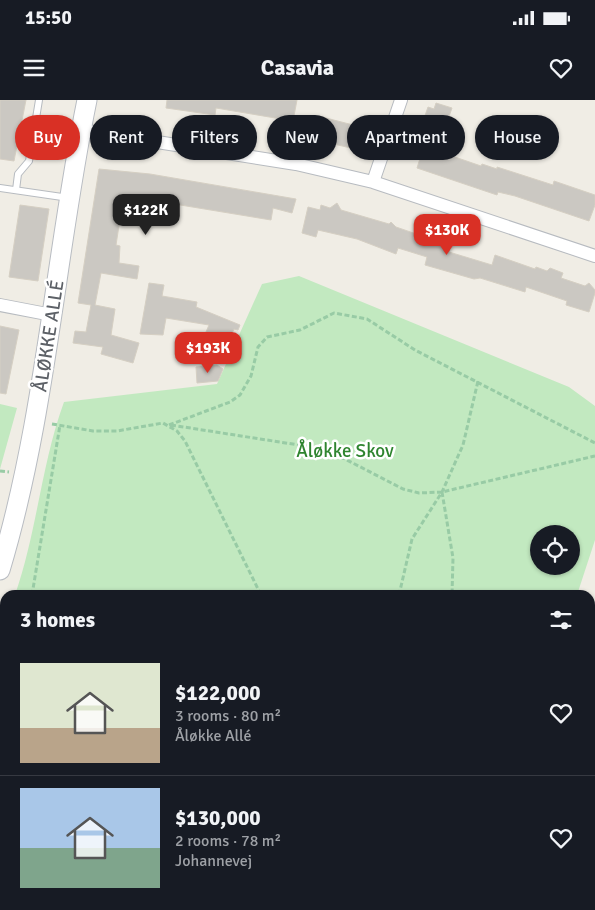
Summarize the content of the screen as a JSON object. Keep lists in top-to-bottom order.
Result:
{
  "streets": {
    "street": ["ÅLØKKE ALLÉ"]
  },
  "parks": ["Åløkke Skov"],
  "page": {
    "status": "15:50",
    "header": "Casavia",
    "chip": [
      "Buy",
      "Rent",
      "Filters",
      "New",
      "Apartment",
      "House"
    ],
    "price": ["$122K", "$130K", "$193K"],
    "heading": "3 homes",
    "list": [
      {
        "name": "$122,000",
        "note": "3 rooms · 80 m² · Åløkke Allé"
      },
      {
        "name": "$130,000",
        "note": "2 rooms · 78 m² · Johannevej"
      }
    ]
  }
}
